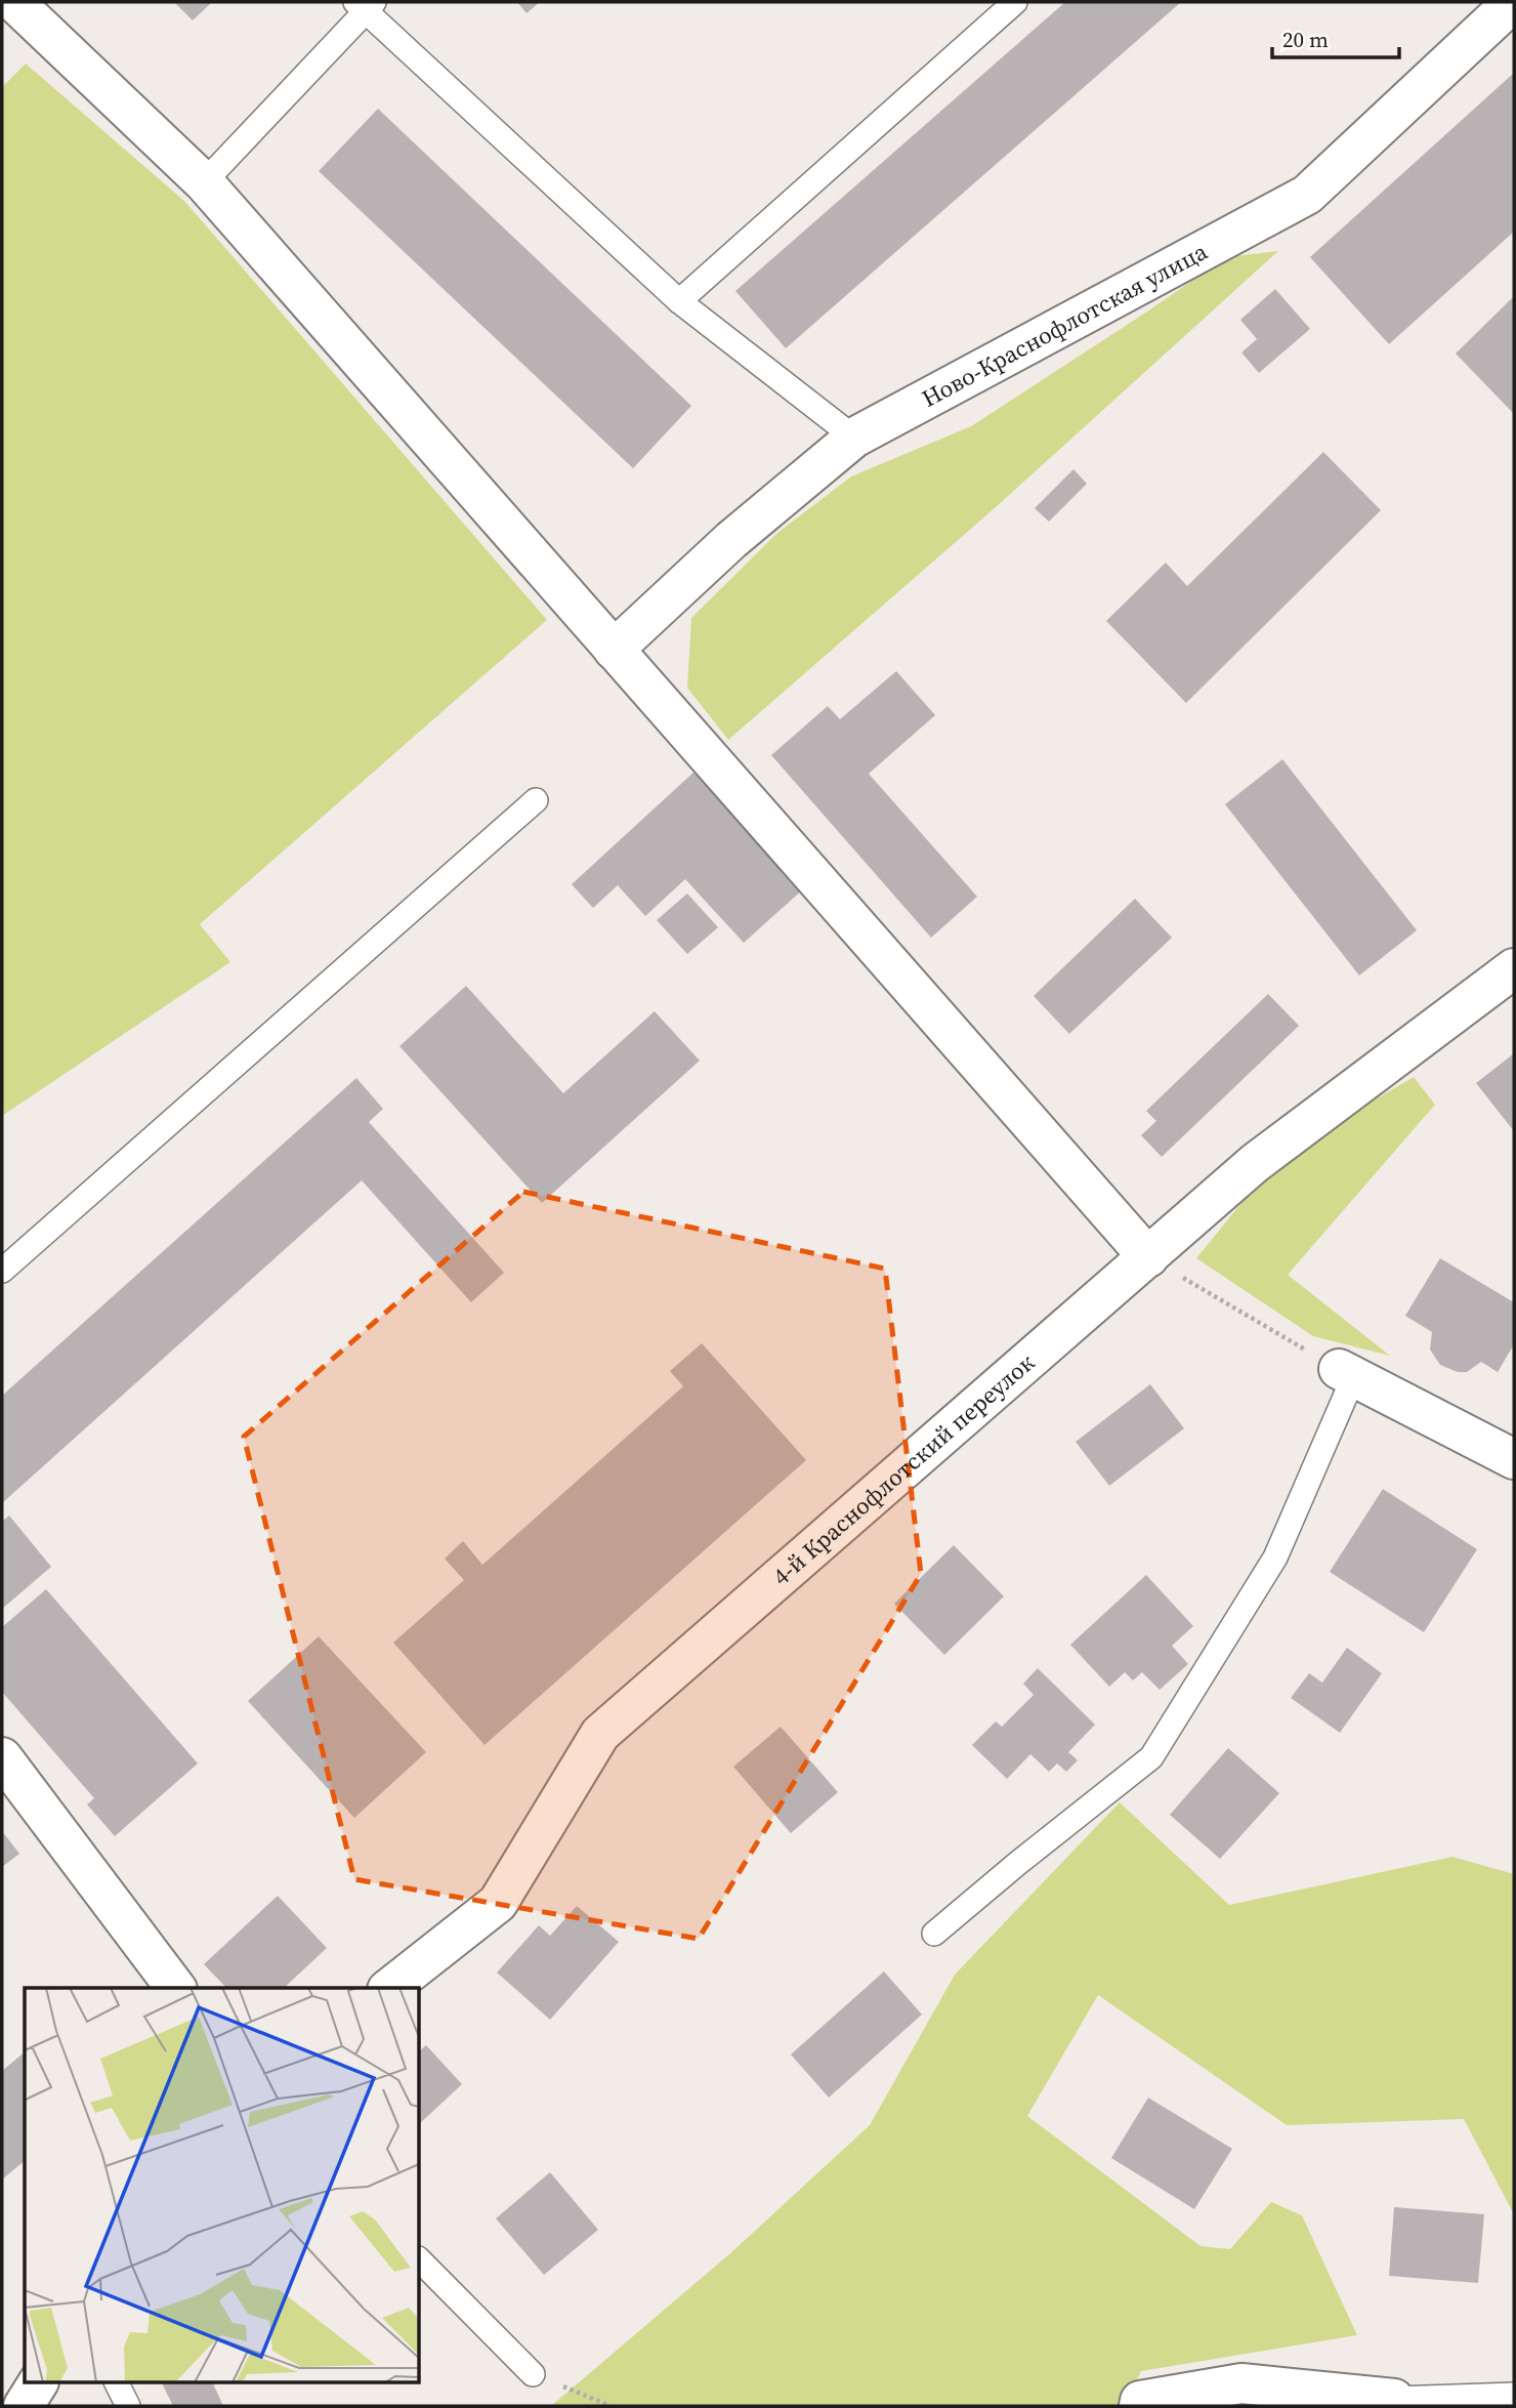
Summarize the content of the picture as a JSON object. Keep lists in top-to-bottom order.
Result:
{
  "streets": {
    "street": ["Ново-Краснофлотская улица", "4-й Краснофлотский переулок"]
  },
  "scale_bar": "20 m"
}
